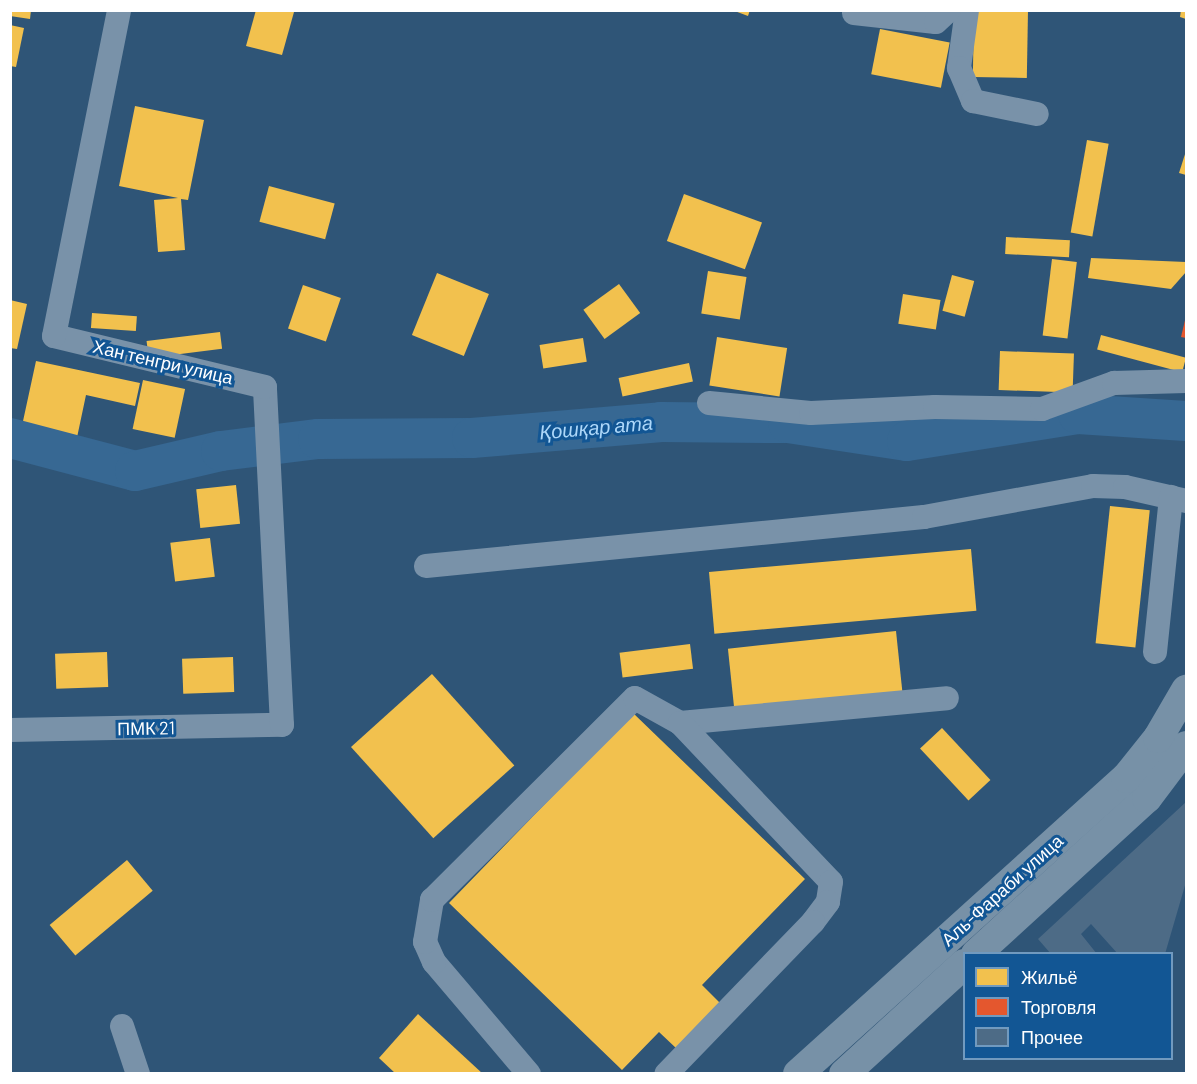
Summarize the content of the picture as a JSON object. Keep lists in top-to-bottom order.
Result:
{
  "streets": {
    "main road": ["Аль-Фараби улица"],
    "street": ["Хан тенгри улица", "ПМК 21"]
  },
  "crossings": [
    ["Хан тенгри улица", "ПМК 21"]
  ],
  "water": ["Қошқар ата"],
  "legend": ["Жильё", "Торговля", "Прочее"]
}
